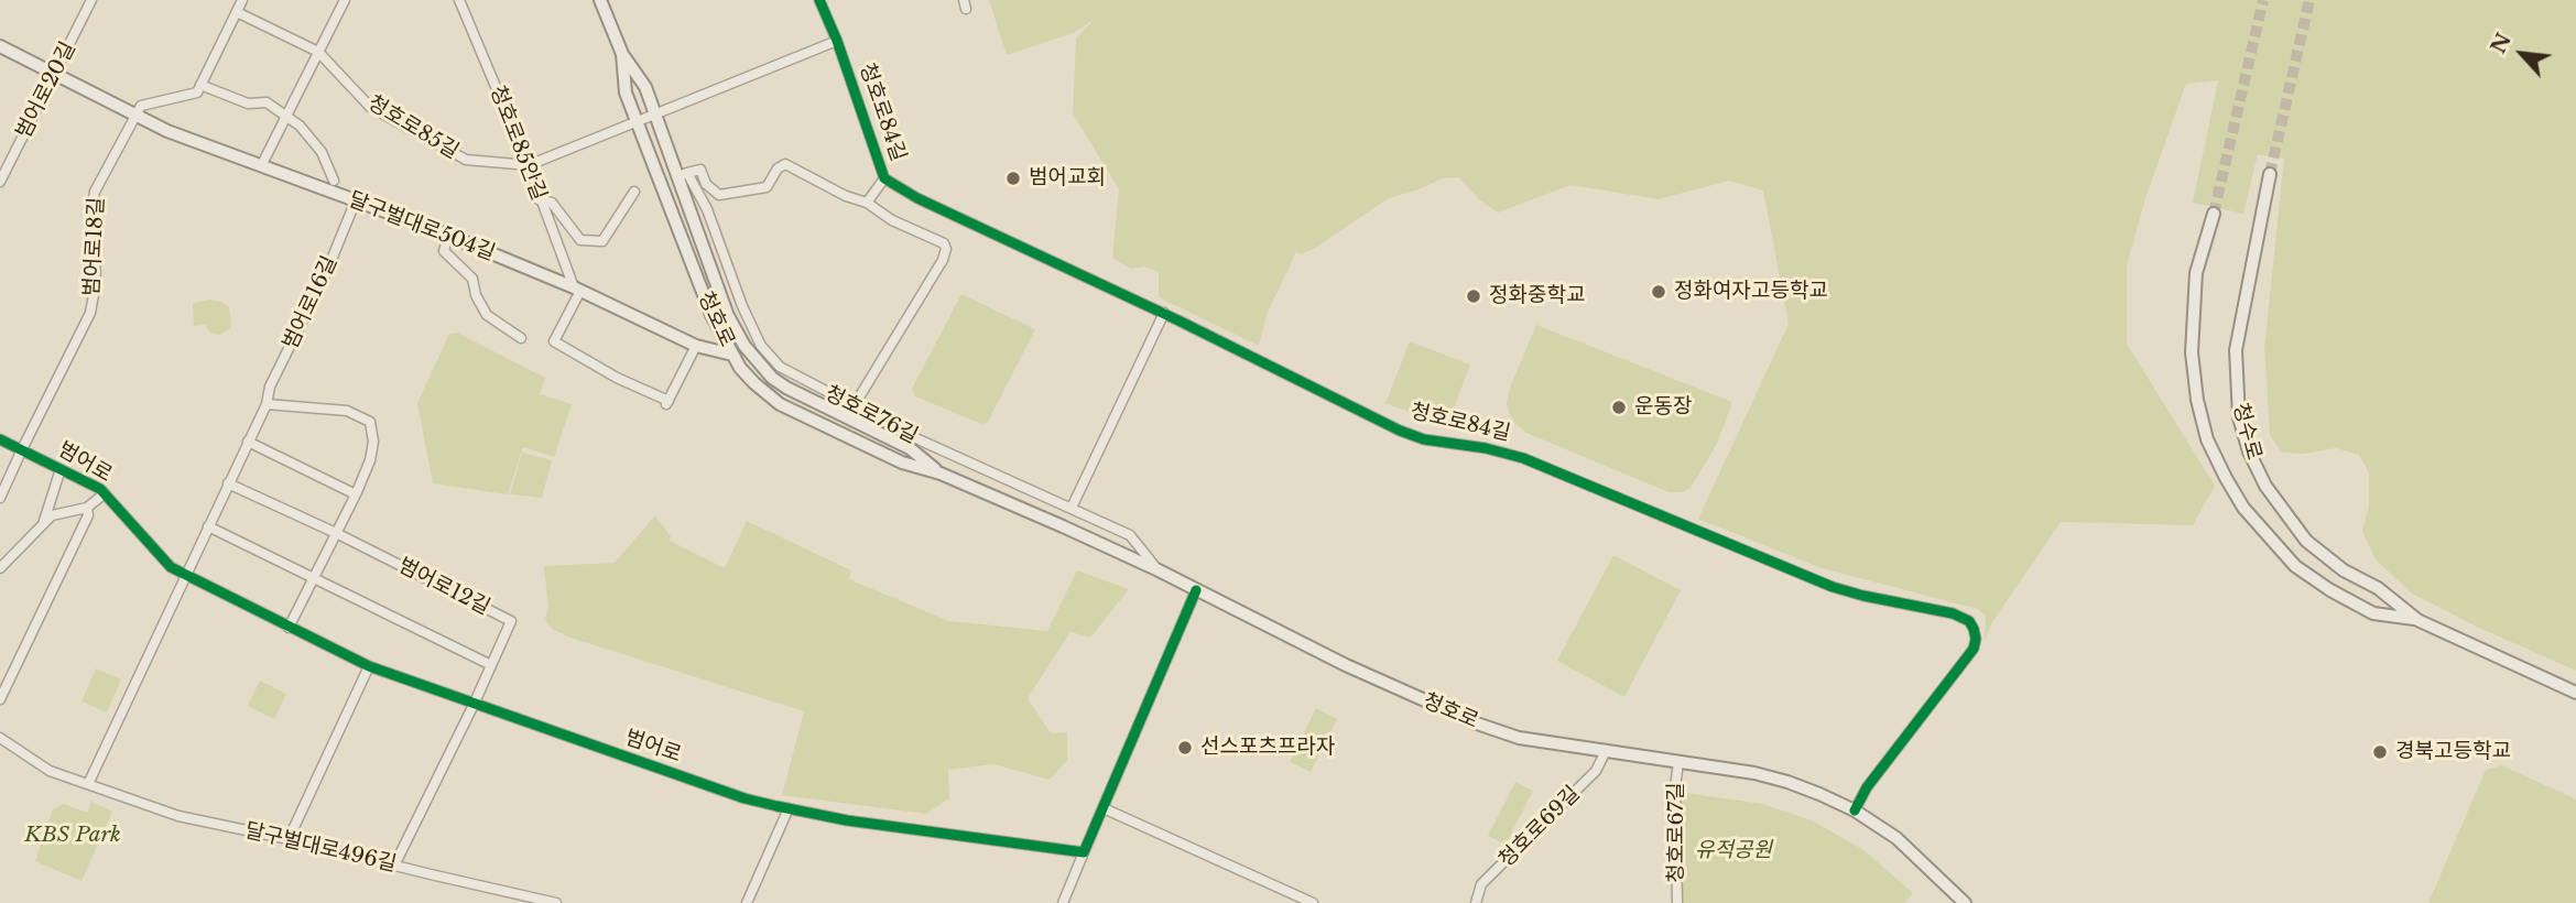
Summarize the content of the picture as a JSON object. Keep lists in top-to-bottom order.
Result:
{
  "streets": {
    "main road": ["달구벌대로504길", "청호로", "청수로"],
    "street": [
      "범어로20길",
      "청호로84길",
      "청호로85길",
      "청호로85안길",
      "범어로18길",
      "범어로16길",
      "청호로76길",
      "범어로",
      "범어로12길",
      "청호로69길",
      "청호로67길",
      "달구벌대로496길"
    ]
  },
  "crossings": [
    ["범어로20길", "달구벌대로504길"],
    ["청호로84길", "청호로"],
    ["청호로85길", "청호로85안길"],
    ["청호로85길", "청호로"],
    ["청호로85안길", "달구벌대로504길"],
    ["달구벌대로504길", "범어로18길"],
    ["달구벌대로504길", "범어로16길"],
    ["달구벌대로504길", "청호로"],
    ["범어로18길", "범어로"],
    ["범어로16길", "범어로"],
    ["청호로", "청호로76길"],
    ["청호로", "청호로69길"],
    ["청호로", "청호로67길"],
    ["범어로", "범어로12길"],
    ["범어로12길", "달구벌대로496길"]
  ],
  "parks": ["KBS Park", "유적공원"],
  "places": [
    "범어교회",
    "정화여자고등학교",
    "정화중학교",
    "운동장",
    "선스포츠프라자",
    "경북고등학교"
  ],
  "north": "top left"
}
